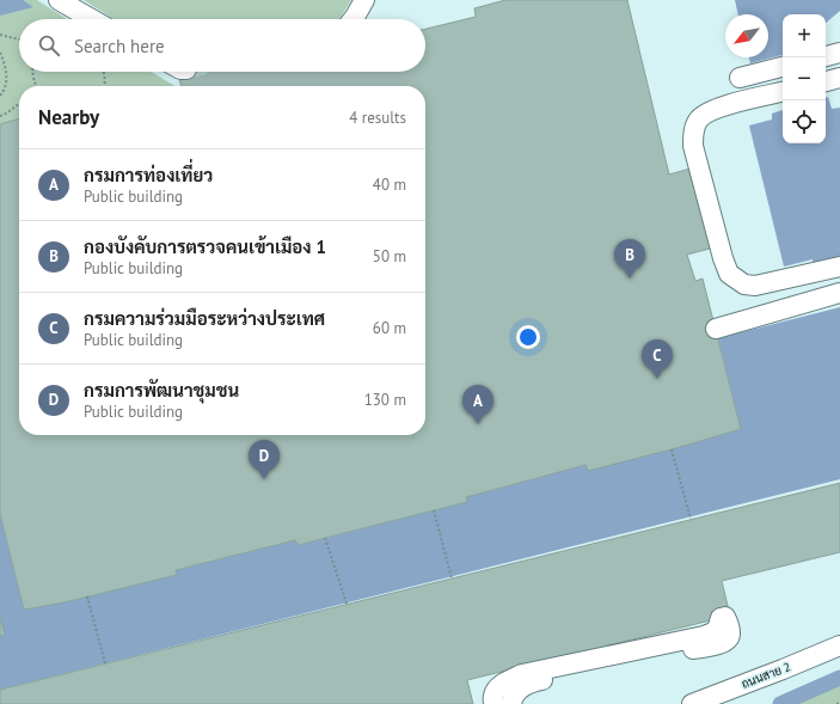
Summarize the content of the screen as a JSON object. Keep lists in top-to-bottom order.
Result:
{
  "streets": {
    "street": ["ถนนสาย 2"]
  },
  "north": "bottom left",
  "page": {
    "map_buttons": ["+", "−"],
    "search": "Search here",
    "heading": ["Nearby", "4 results"],
    "list": [
      {
        "mark": "A",
        "name": "กรมการท่องเที่ยว",
        "note": "Public building",
        "value": "40 m"
      },
      {
        "mark": "B",
        "name": "กองบังคับการตรวจคนเข้าเมือง 1",
        "note": "Public building",
        "value": "50 m"
      },
      {
        "mark": "C",
        "name": "กรมความร่วมมือระหว่างประเทศ",
        "note": "Public building",
        "value": "60 m"
      },
      {
        "mark": "D",
        "name": "กรมการพัฒนาชุมชน",
        "note": "Public building",
        "value": "130 m"
      }
    ],
    "pins": [
      "B",
      "C",
      "A",
      "D"
    ]
  }
}
